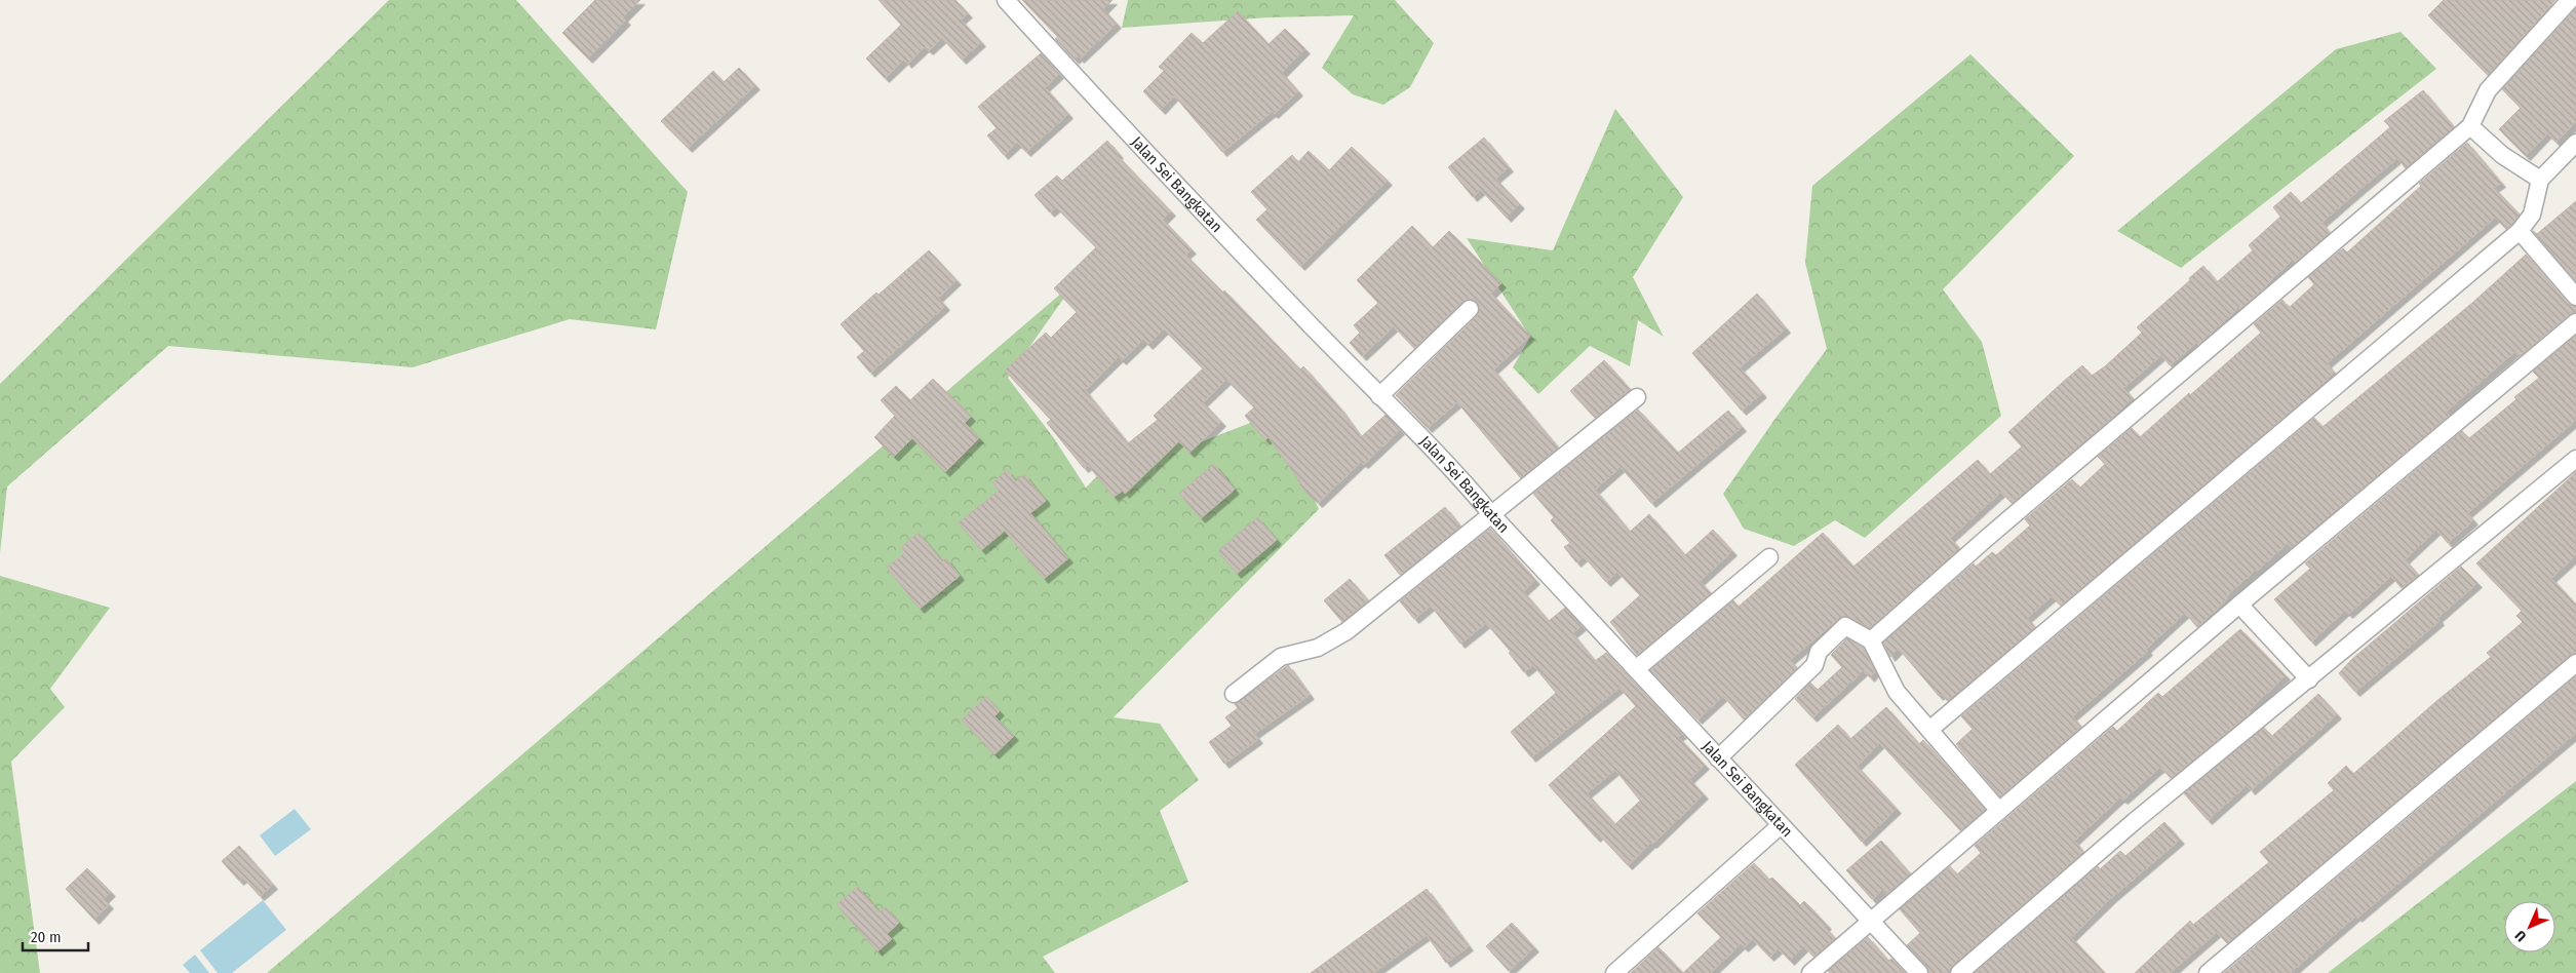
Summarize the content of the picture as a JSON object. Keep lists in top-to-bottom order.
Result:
{
  "streets": {
    "street": ["Jalan Sei Bangkatan"]
  },
  "scale_bar": "20 m",
  "north": "bottom left"
}
